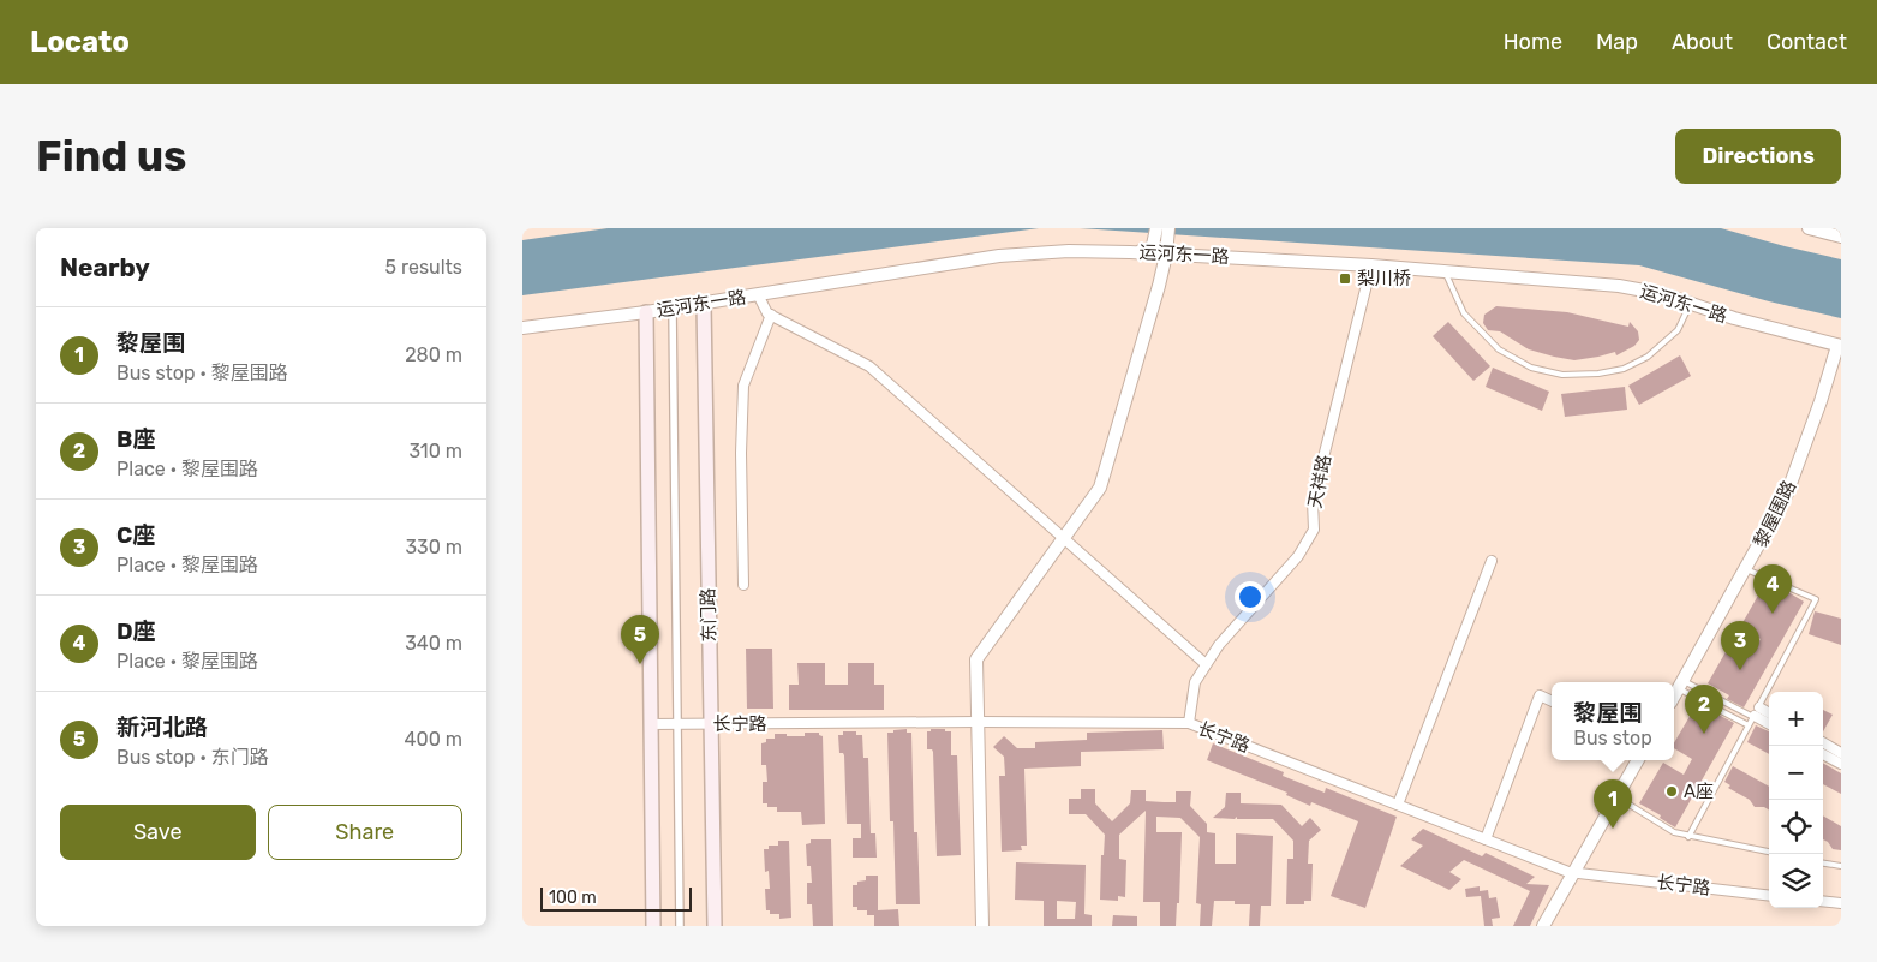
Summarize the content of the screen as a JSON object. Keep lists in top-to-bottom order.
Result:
{
  "streets": {
    "main road": ["东门路"],
    "street": [
      "运河东一路",
      "天祥路",
      "黎屋围路",
      "长宁路"
    ]
  },
  "crossings": [
    ["运河东一路", "天祥路"],
    ["运河东一路", "黎屋围路"],
    ["运河东一路", "东门路"],
    ["天祥路", "长宁路"],
    ["东门路", "长宁路"]
  ],
  "places": {
    "transit": ["梨川桥"],
    "other": ["A座"]
  },
  "scale_bar": "100 m",
  "page": {
    "header": "Locato",
    "nav": [
      "Home",
      "Map",
      "About",
      "Contact"
    ],
    "buttons": [
      "Directions",
      ["Save", "Share"]
    ],
    "title": "Find us",
    "heading": ["Nearby", "5 results"],
    "list": [
      {
        "mark": "1",
        "name": "黎屋围",
        "note": "Bus stop · 黎屋围路",
        "value": "280 m"
      },
      {
        "mark": "2",
        "name": "B座",
        "note": "Place · 黎屋围路",
        "value": "310 m"
      },
      {
        "mark": "3",
        "name": "C座",
        "note": "Place · 黎屋围路",
        "value": "330 m"
      },
      {
        "mark": "4",
        "name": "D座",
        "note": "Place · 黎屋围路",
        "value": "340 m"
      },
      {
        "mark": "5",
        "name": "新河北路",
        "note": "Bus stop · 东门路",
        "value": "400 m"
      }
    ],
    "pins": [
      "4",
      "5",
      "3",
      "2",
      "1"
    ],
    "popup": ["黎屋围", "Bus stop"],
    "map_buttons": ["+", "−"],
    "scale": "100 m"
  }
}
